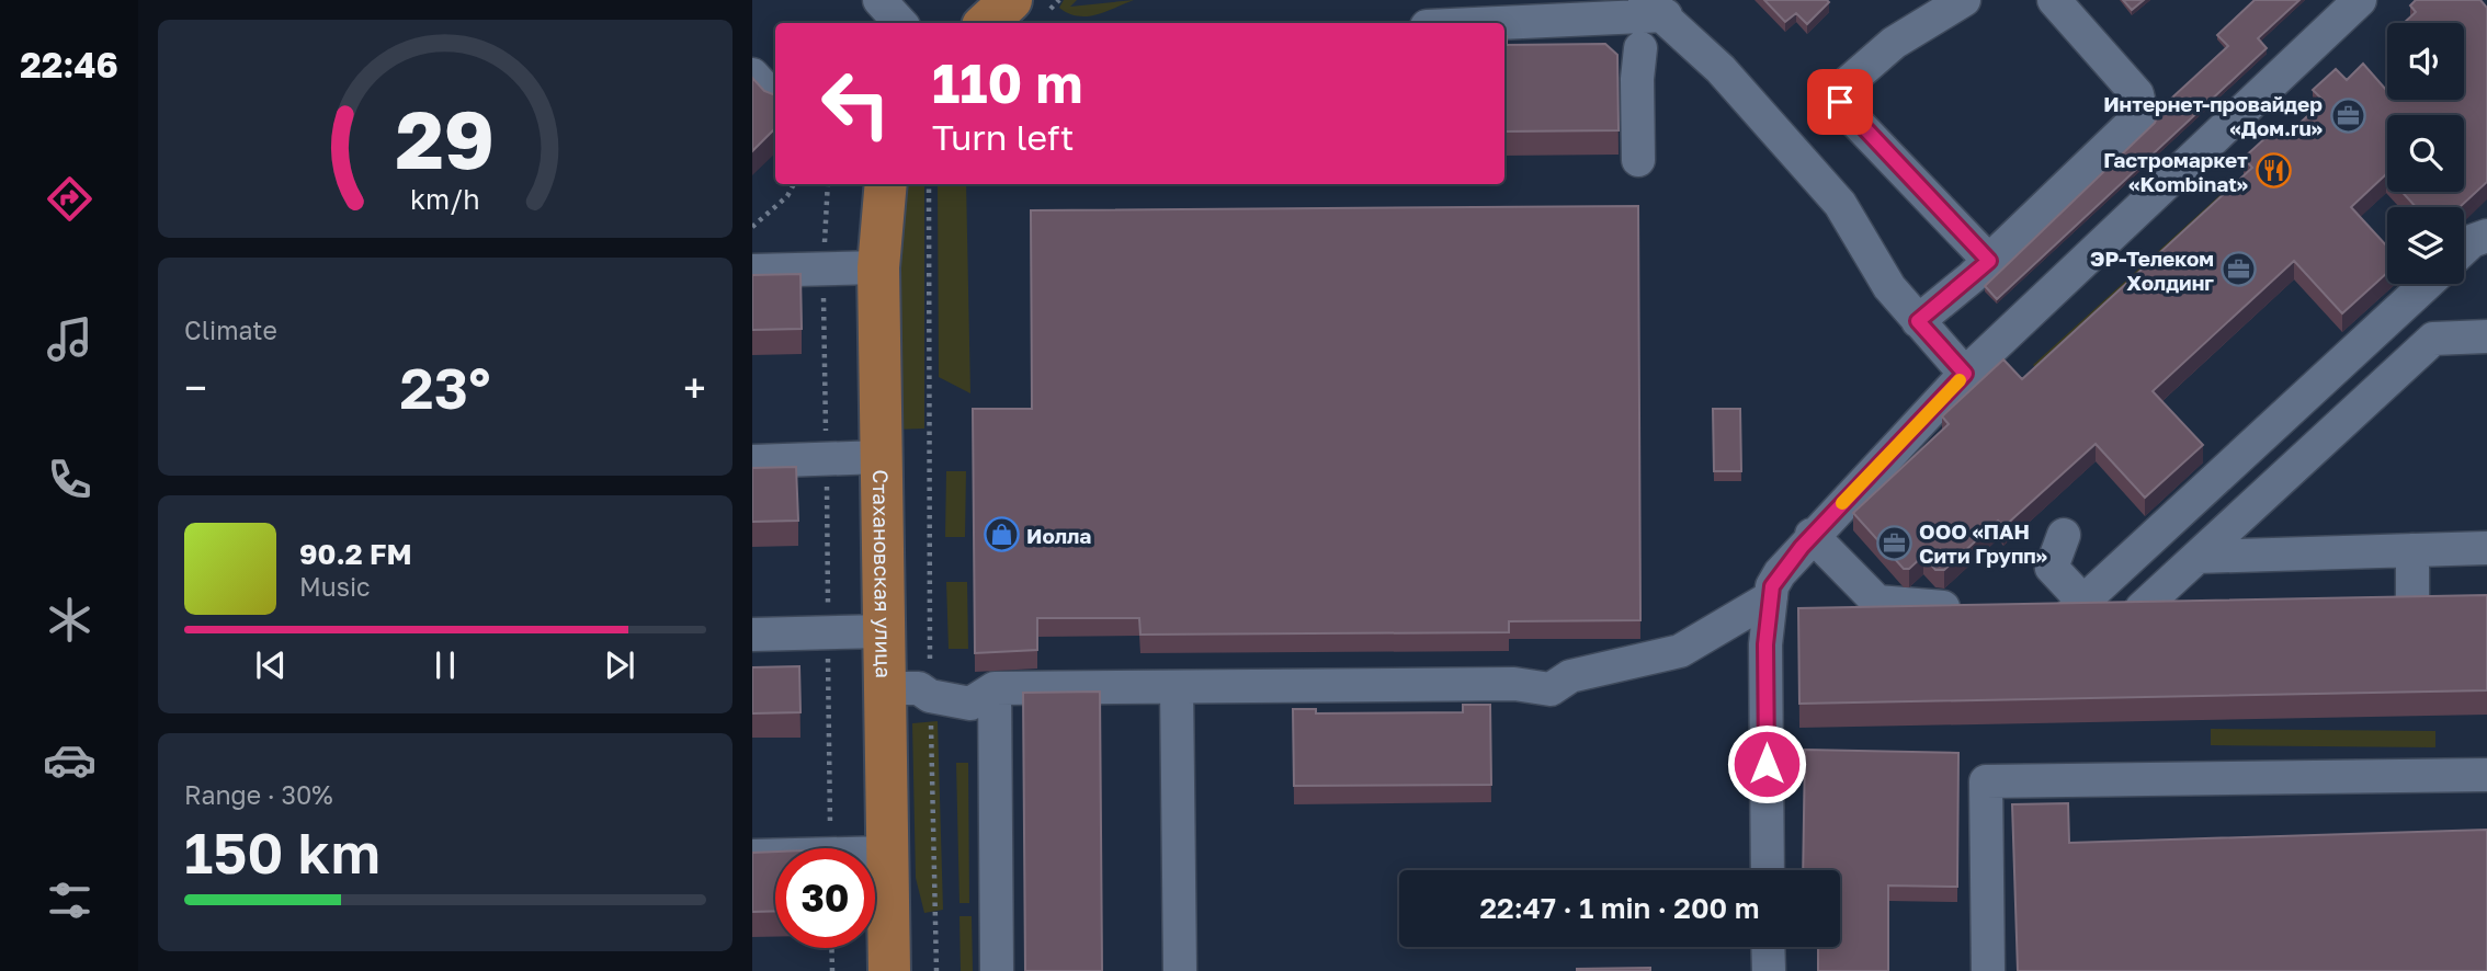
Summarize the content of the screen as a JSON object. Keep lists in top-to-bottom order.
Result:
{
  "streets": {
    "main road": ["Стахановская улица"]
  },
  "places": {
    "office": ["Интернет-провайдер «Дом.ru»", "ЭР-Телеком Холдинг", "ООО «ПАН Сити Групп»"],
    "restaurant": ["Гастромаркет «Kombinat»"],
    "shop": ["Иолла"]
  },
  "page": {
    "tabs": "22:46",
    "turn": ["110 m", "Turn left"],
    "tile": [
      "Climate",
      ["Range · 30%", "150 km"]
    ],
    "heat": ["−", "23°", "+"],
    "song": ["90.2 FM", "Music"],
    "limit": "30",
    "trip": "22:47 · 1 min · 200 m",
    "gauge": ["29", "km/h"]
  }
}
